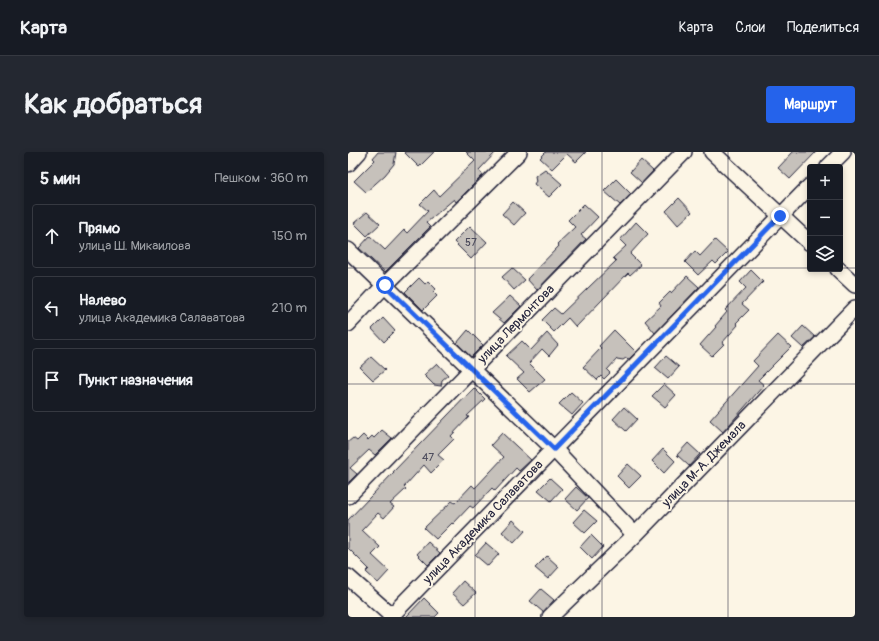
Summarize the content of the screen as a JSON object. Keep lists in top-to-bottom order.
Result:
{
  "streets": {
    "street": ["улица Лермонтова", "улица М-А. Джемала", "улица Академика Салаватова"]
  },
  "house_numbers": ["57", "47"],
  "page": {
    "header": "Карта",
    "nav": ["Карта", "Слои", "Поделиться"],
    "buttons": "Маршрут",
    "title": "Как добраться",
    "heading": ["5 мин", "Пешком · 360 m"],
    "map_buttons": ["+", "−"],
    "list": [
      ["Прямо", "улица Ш. Микаилова", "150 m"],
      ["Налево", "улица Академика Салаватова", "210 m"],
      "Пункт назначения"
    ]
  }
}
